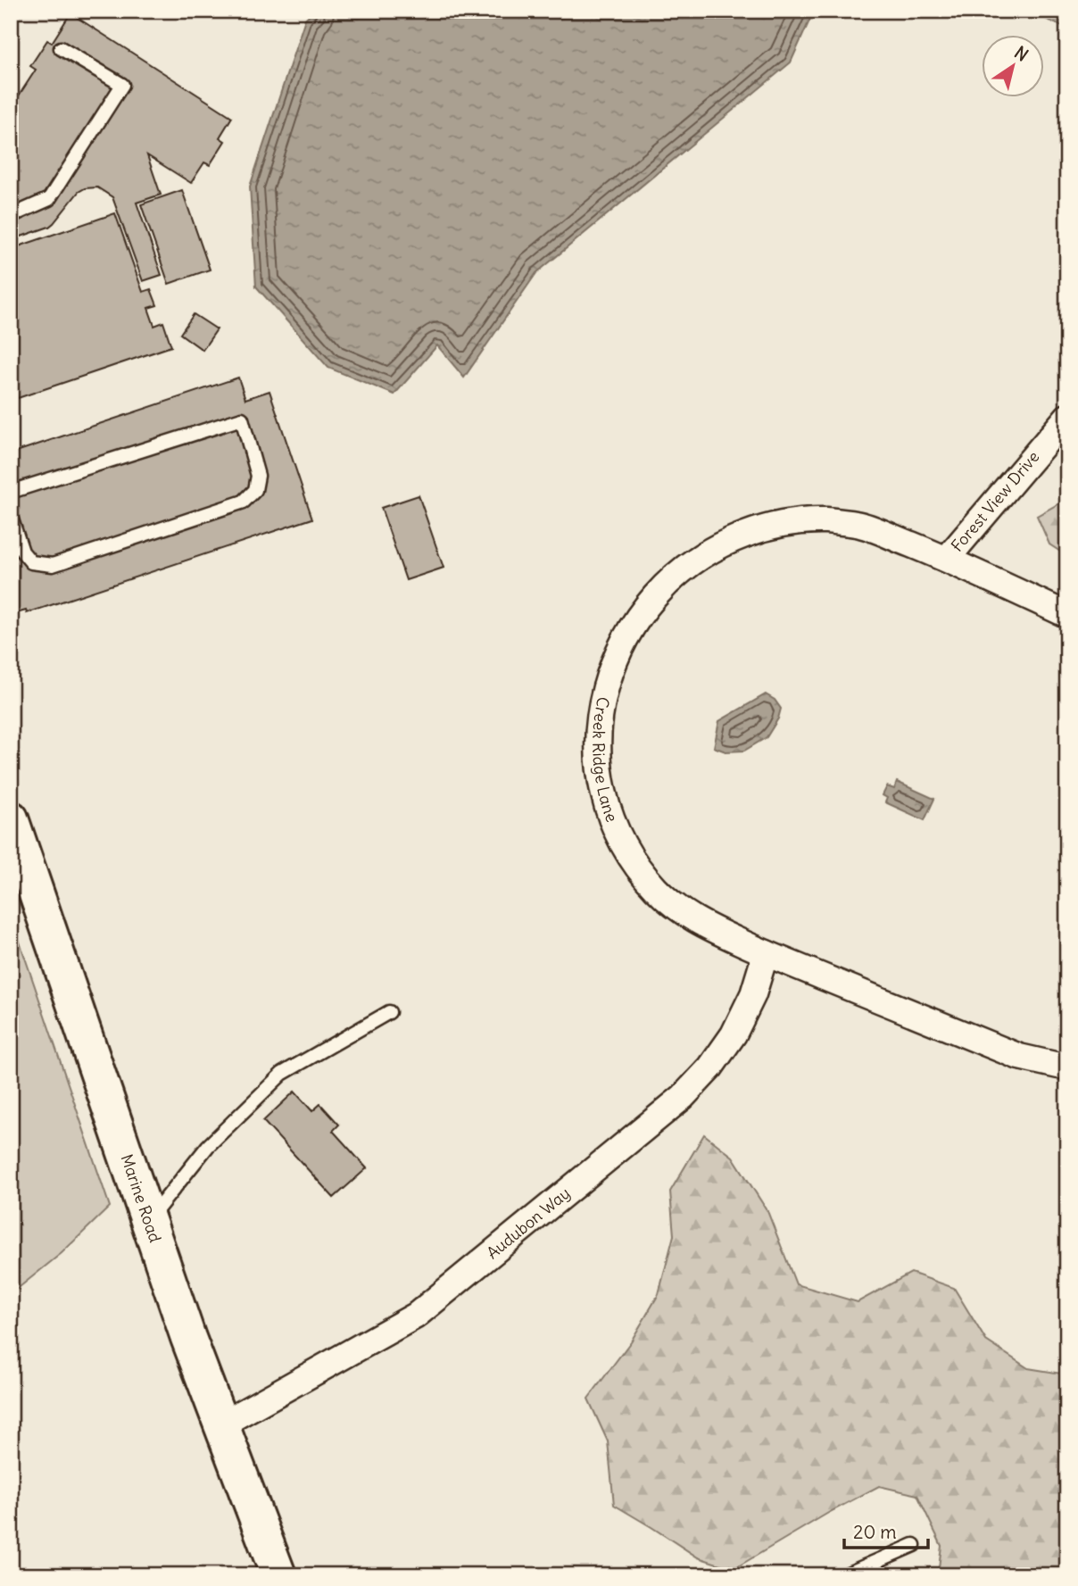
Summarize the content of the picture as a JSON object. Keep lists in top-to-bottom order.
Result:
{
  "streets": {
    "main road": ["Marine Road"],
    "street": ["Forest View Drive", "Creek Ridge Lane", "Audubon Way"]
  },
  "crossings": [
    ["Forest View Drive", "Creek Ridge Lane"],
    ["Creek Ridge Lane", "Audubon Way"],
    ["Marine Road", "Audubon Way"]
  ],
  "scale_bar": "20 m",
  "north": "top right"
}
